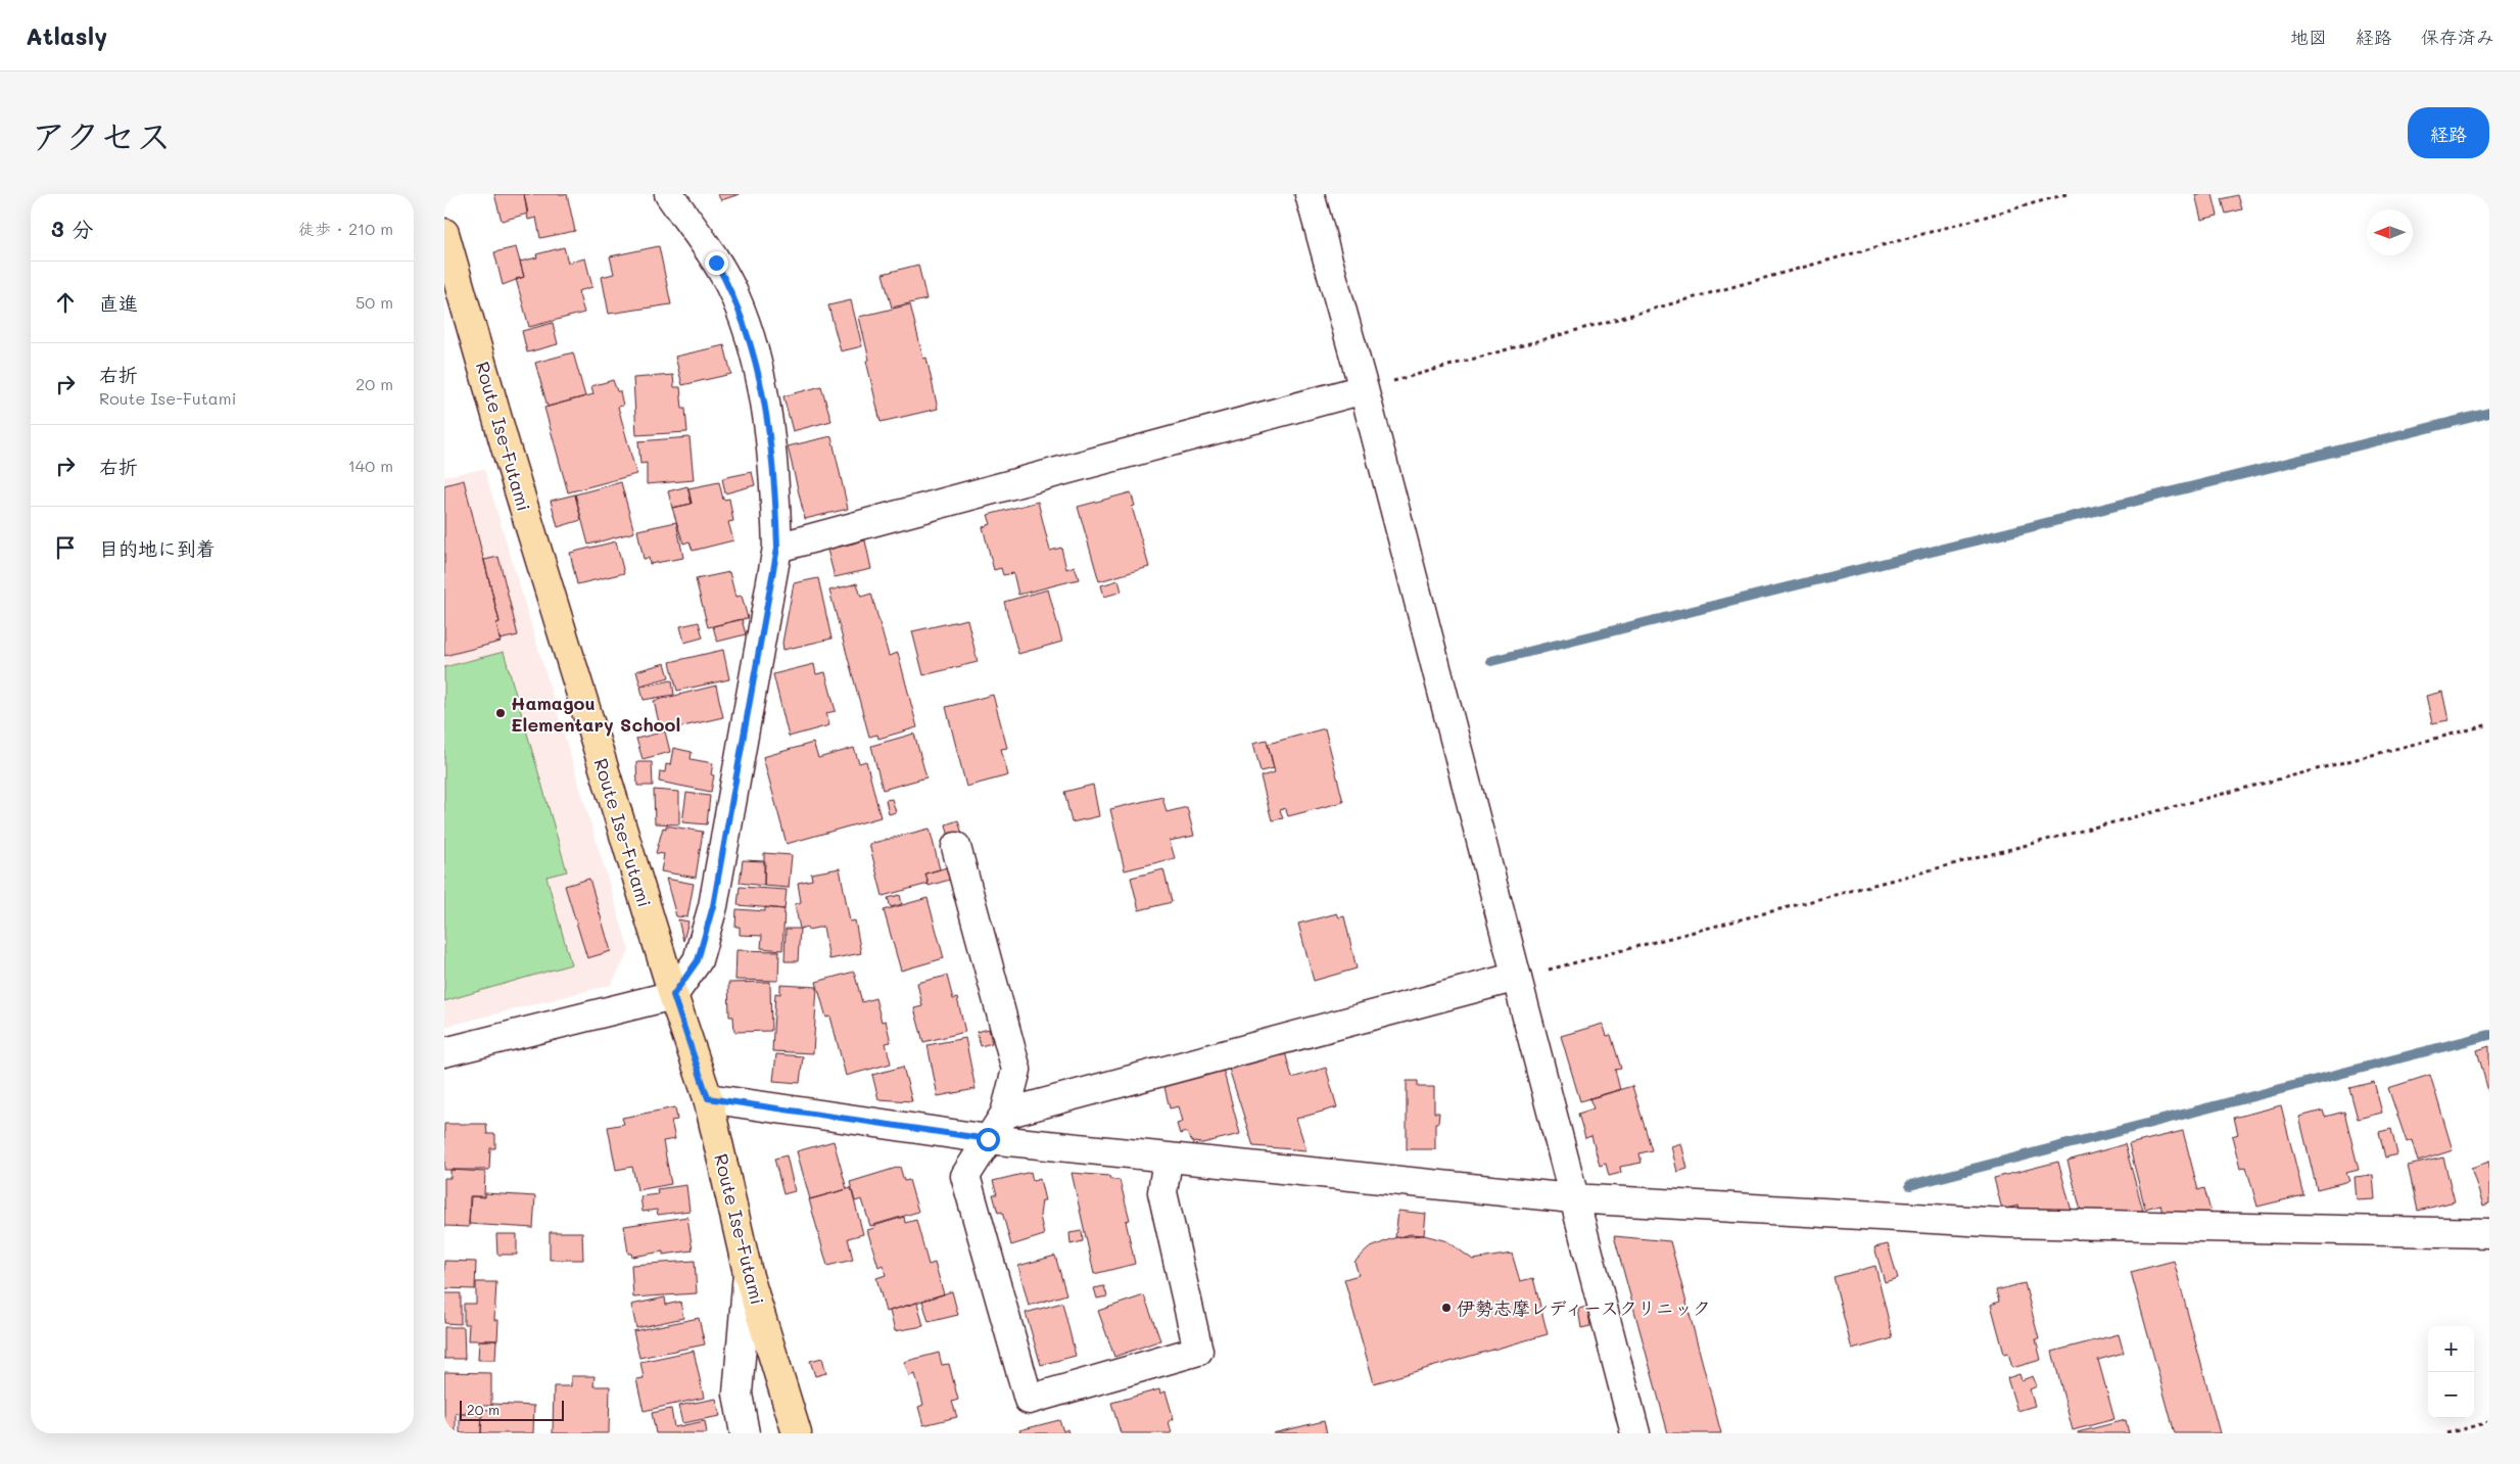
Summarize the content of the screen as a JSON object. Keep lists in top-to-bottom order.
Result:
{
  "streets": {
    "main road": ["Route Ise-Futami"]
  },
  "places": ["Hamagou Elementary School", "伊勢志摩レディースクリニック"],
  "scale_bar": "20 m",
  "north": "left",
  "page": {
    "header": "Atlasly",
    "nav": ["地図", "経路", "保存済み"],
    "title": "アクセス",
    "buttons": "経路",
    "heading": ["3 分", "徒歩 · 210 m"],
    "list": [
      ["直進", "50 m"],
      ["右折", "Route Ise-Futami", "20 m"],
      ["右折", "140 m"],
      "目的地に到着"
    ],
    "map_buttons": ["+", "−"],
    "scale": "20 m"
  }
}
